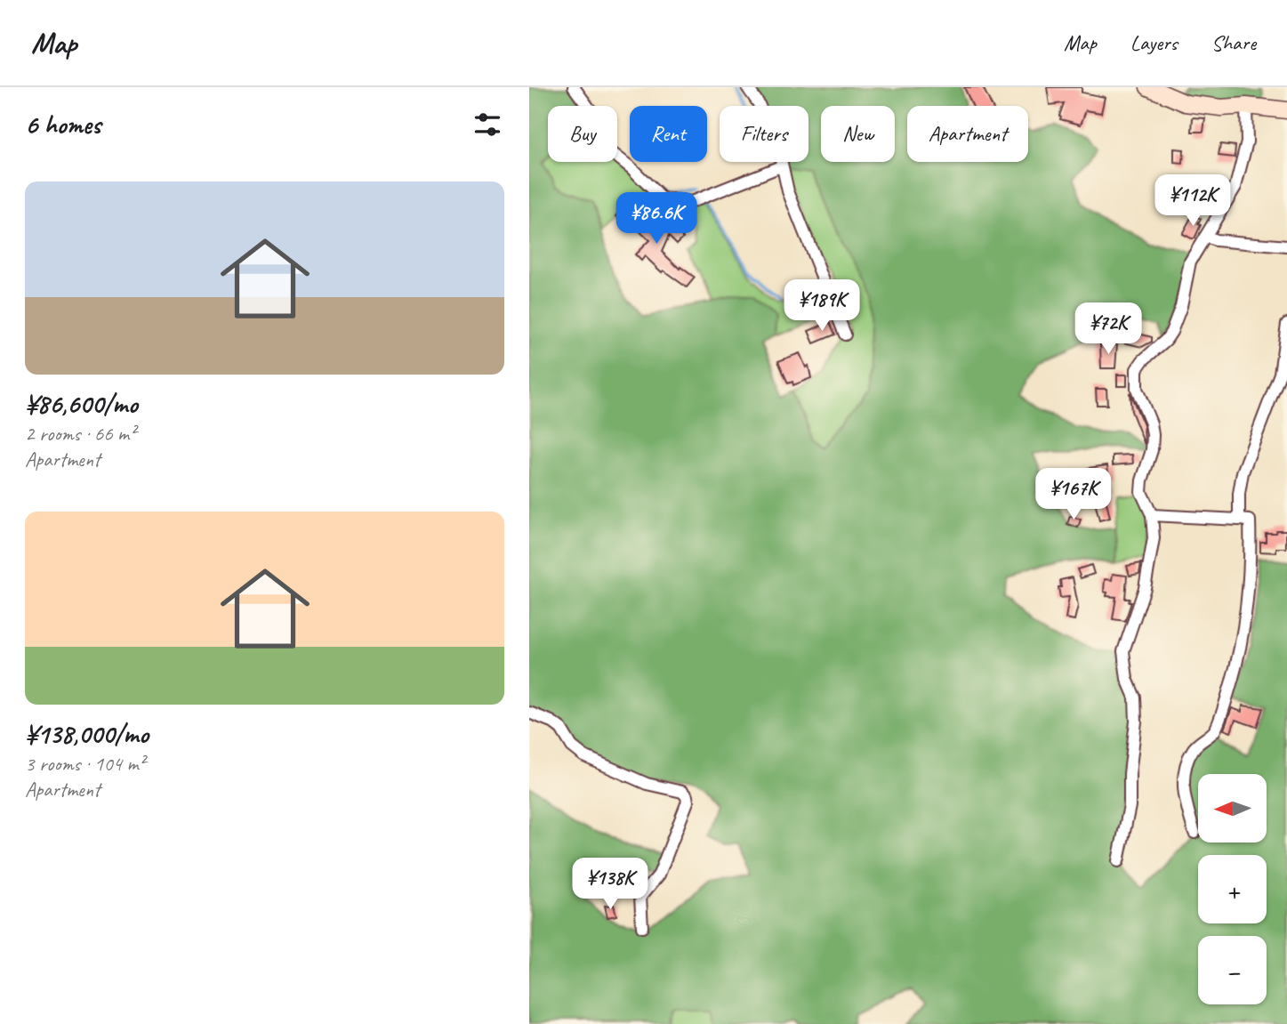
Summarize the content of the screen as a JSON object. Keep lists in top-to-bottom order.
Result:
{
  "north": "left",
  "page": {
    "header": "Map",
    "nav": ["Map", "Layers", "Share"],
    "heading": "6 homes",
    "chip": [
      "Buy",
      "Rent",
      "Filters",
      "New",
      "Apartment"
    ],
    "list": [
      {
        "name": "¥86,600/mo",
        "note": "2 rooms · 66 m² · Apartment"
      },
      {
        "name": "¥138,000/mo",
        "note": "3 rooms · 104 m² · Apartment"
      }
    ],
    "price": [
      "¥112K",
      "¥86.6K",
      "¥189K",
      "¥72K",
      "¥167K",
      "¥138K"
    ],
    "map_buttons": ["+", "−"]
  }
}
